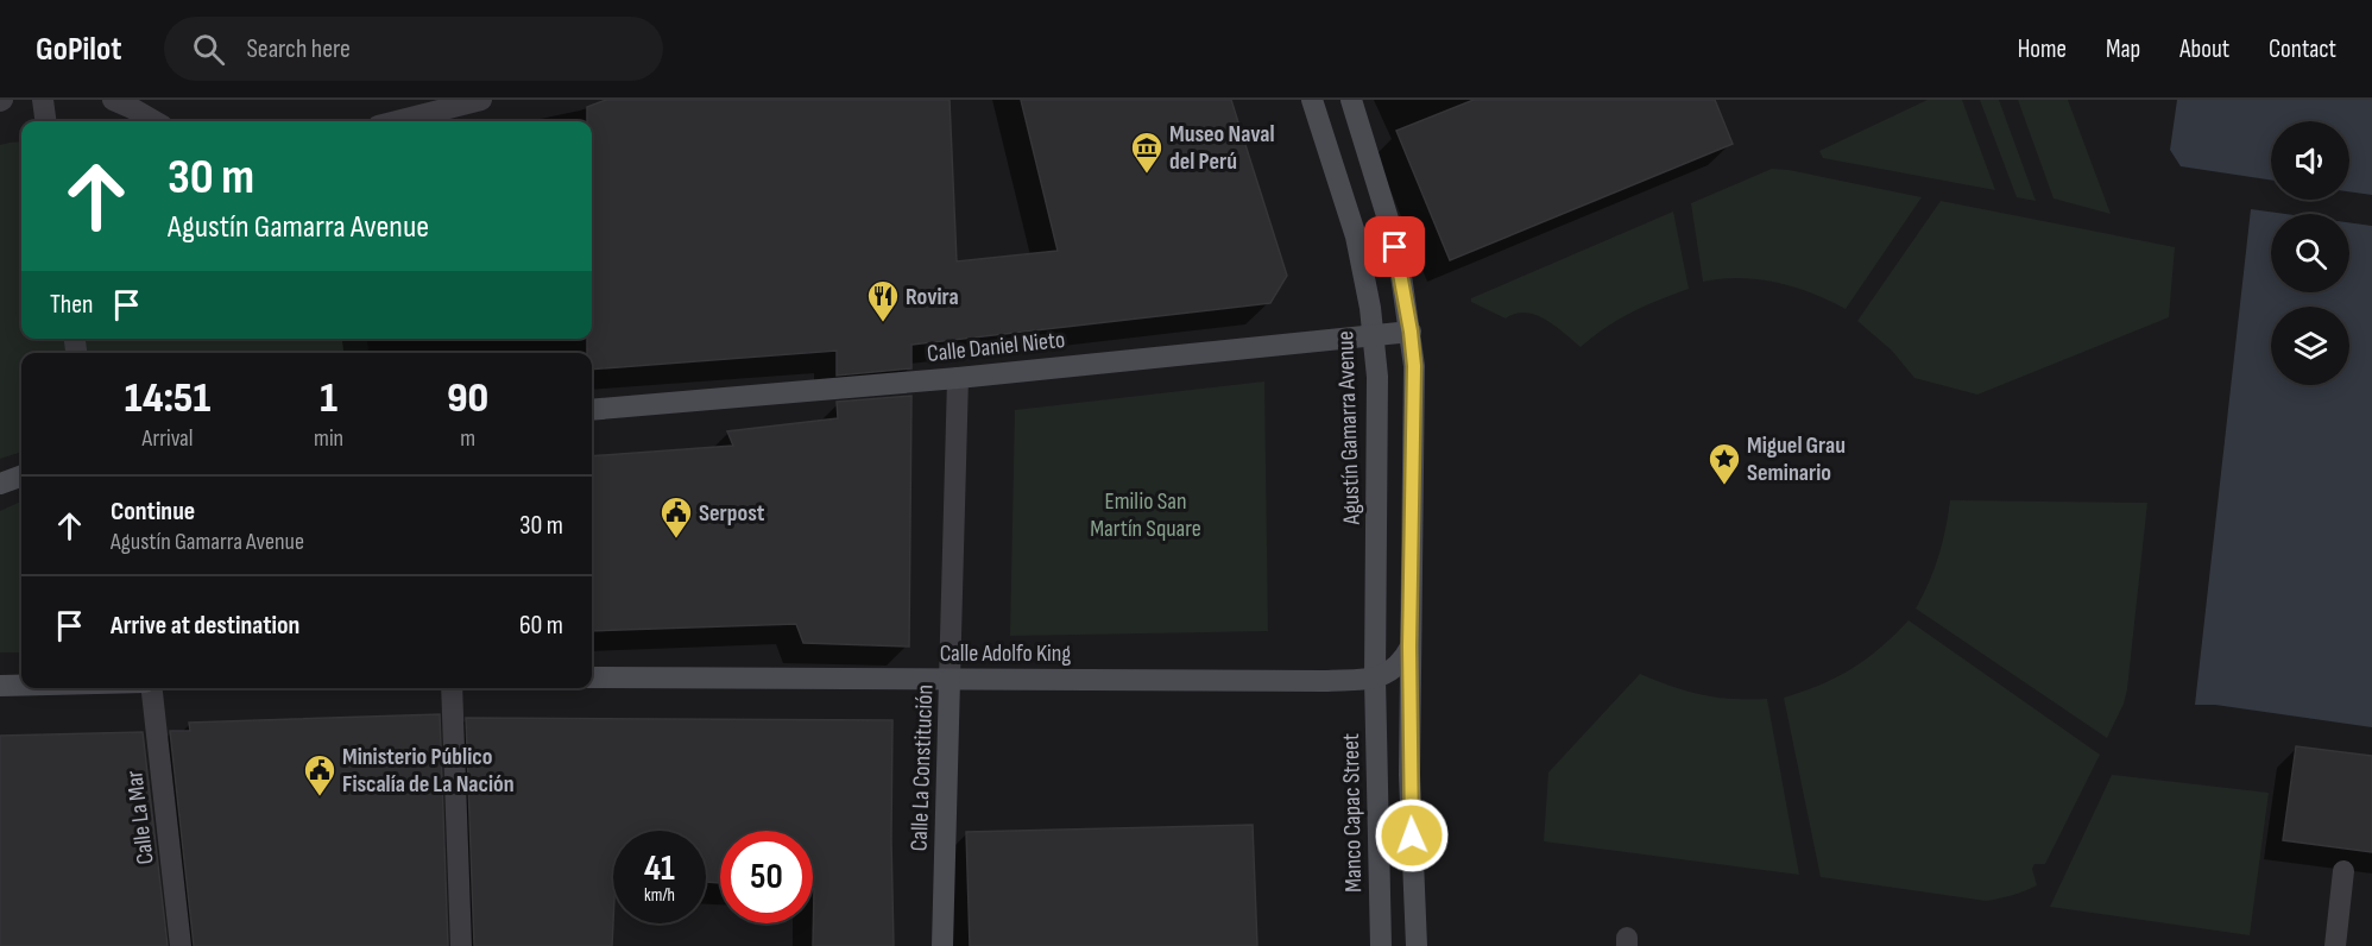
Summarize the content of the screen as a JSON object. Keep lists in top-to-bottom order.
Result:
{
  "streets": {
    "street": [
      "Calle Daniel Nieto",
      "Agustín Gamarra Avenue",
      "Calle Adolfo King",
      "Calle La Constitución",
      "Manco Capac Street",
      "Calle La Mar"
    ]
  },
  "crossings": [
    ["Calle Daniel Nieto", "Agustín Gamarra Avenue"],
    ["Calle Daniel Nieto", "Calle La Constitución"],
    ["Agustín Gamarra Avenue", "Calle Adolfo King"],
    ["Agustín Gamarra Avenue", "Manco Capac Street"],
    ["Calle Adolfo King", "Calle La Constitución"],
    ["Calle Adolfo King", "Manco Capac Street"]
  ],
  "parks": ["Emilio San Martín Square"],
  "places": {
    "museum": ["Museo Naval del Perú"],
    "restaurant": ["Rovira"],
    "place": ["Miguel Grau Seminario"],
    "public building": ["Serpost", "Ministerio Público Fiscalía de La Nación"]
  },
  "page": {
    "header": "GoPilot",
    "search": "Search here",
    "nav": [
      "Home",
      "Map",
      "About",
      "Contact"
    ],
    "turn": ["30 m", "Agustín Gamarra Avenue"],
    "then": "Then",
    "eta": [
      "14:51",
      "Arrival",
      "1",
      "min",
      "90",
      "m"
    ],
    "list": [
      {
        "name": "Continue",
        "note": "Agustín Gamarra Avenue",
        "value": "30 m"
      },
      {
        "name": "Arrive at destination",
        "value": "60 m"
      }
    ],
    "speed": "41 km/h",
    "limit": "50"
  }
}
